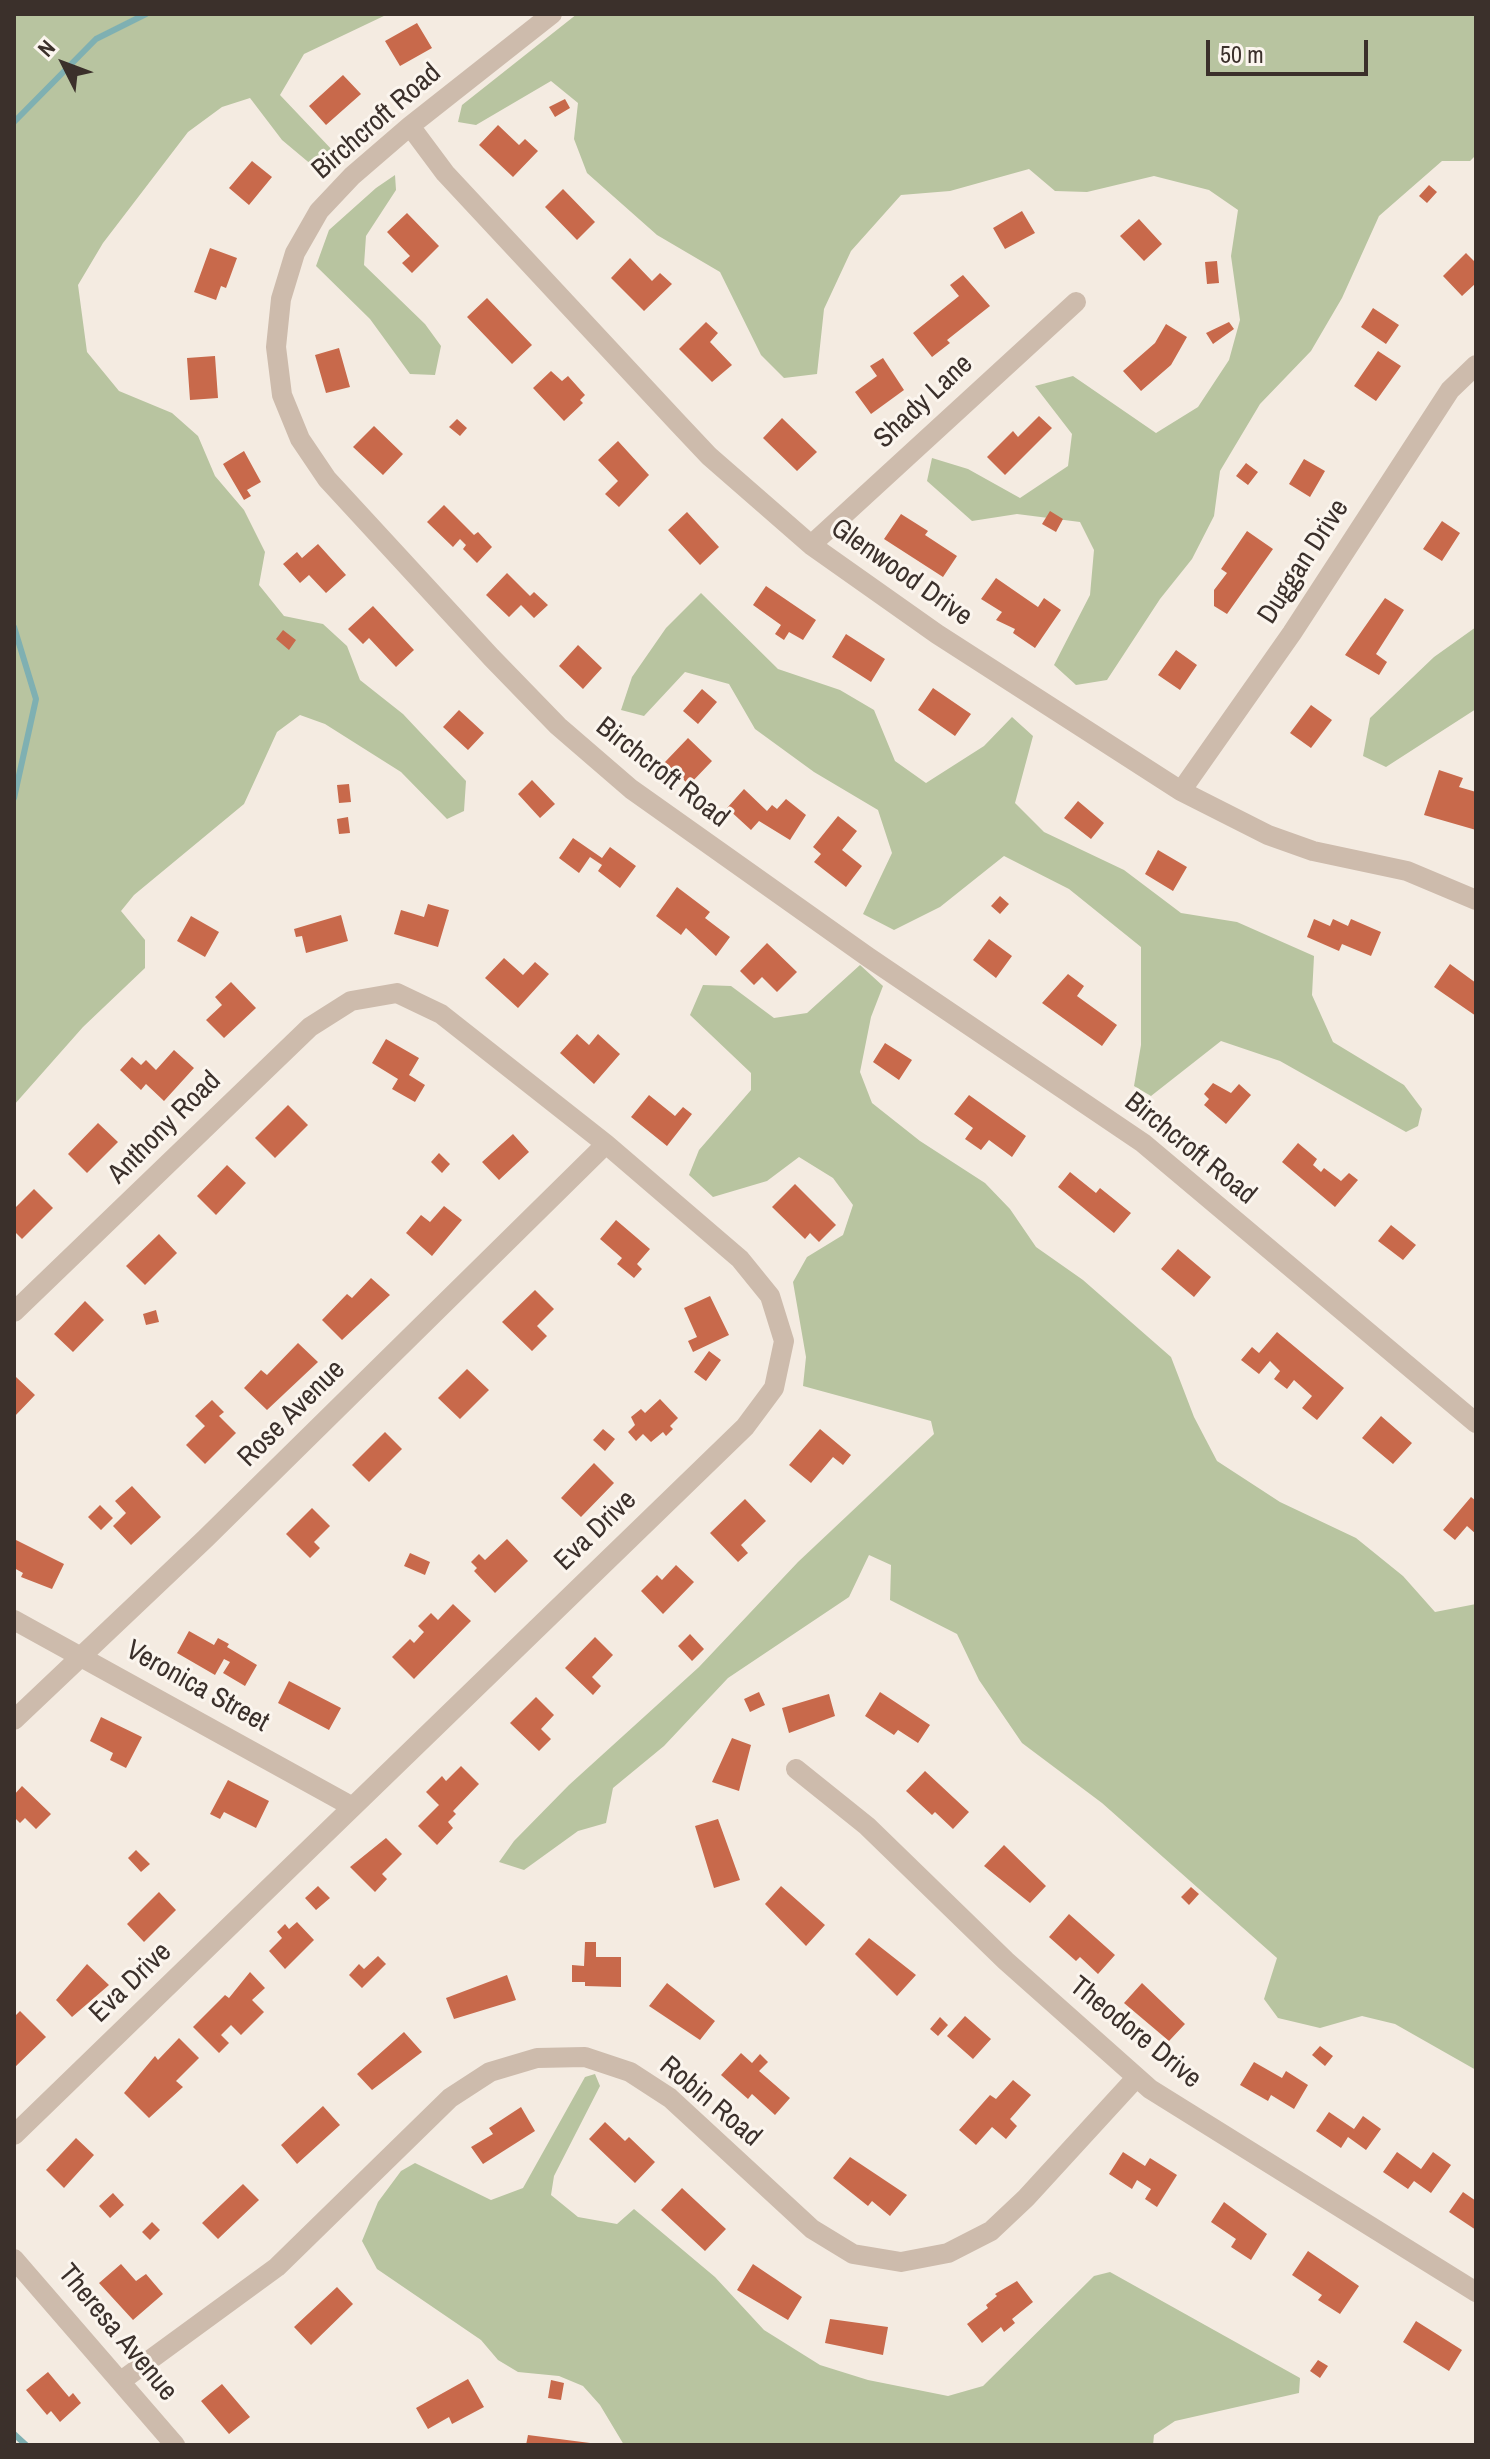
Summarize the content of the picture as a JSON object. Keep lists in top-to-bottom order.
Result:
{
  "streets": {
    "street": [
      "Birchcroft Road",
      "Shady Lane",
      "Duggan Drive",
      "Glenwood Drive",
      "Anthony Road",
      "Rose Avenue",
      "Eva Drive",
      "Veronica Street",
      "Theodore Drive",
      "Robin Road",
      "Theresa Avenue"
    ]
  },
  "crossings": [
    ["Birchcroft Road", "Glenwood Drive"],
    ["Shady Lane", "Glenwood Drive"],
    ["Duggan Drive", "Glenwood Drive"],
    ["Anthony Road", "Eva Drive"],
    ["Rose Avenue", "Eva Drive"],
    ["Rose Avenue", "Veronica Street"],
    ["Eva Drive", "Veronica Street"],
    ["Theodore Drive", "Robin Road"],
    ["Robin Road", "Theresa Avenue"]
  ],
  "scale_bar": "50 m",
  "north": "top left"
}
